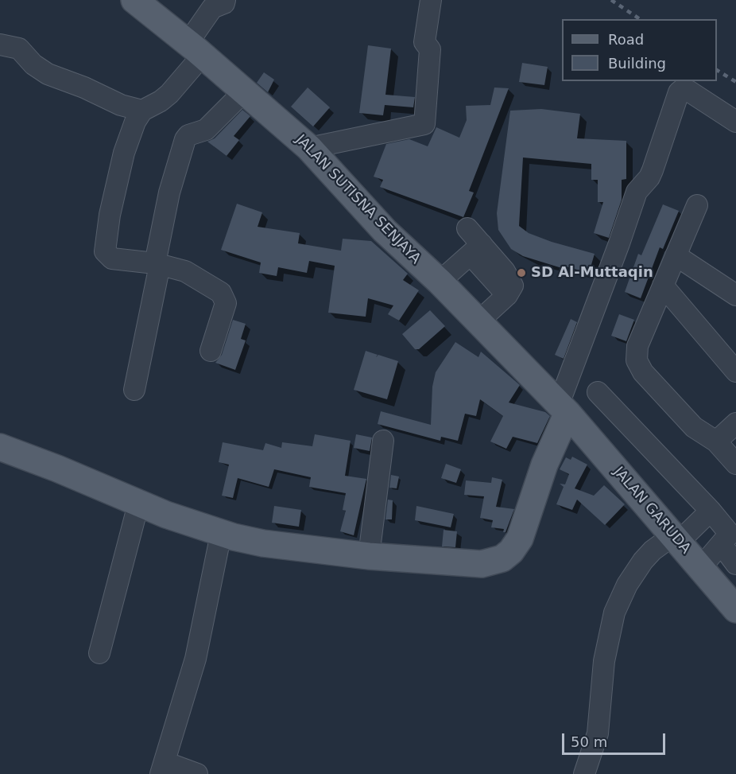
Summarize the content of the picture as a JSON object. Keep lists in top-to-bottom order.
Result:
{
  "streets": {
    "main road": ["JALAN SUTISNA SENJAYA", "JALAN GARUDA"]
  },
  "crossings": [
    ["JALAN SUTISNA SENJAYA", "JALAN GARUDA"]
  ],
  "places": ["SD Al-Muttaqin"],
  "legend": ["Road", "Building"],
  "scale_bar": "50 m"
}
